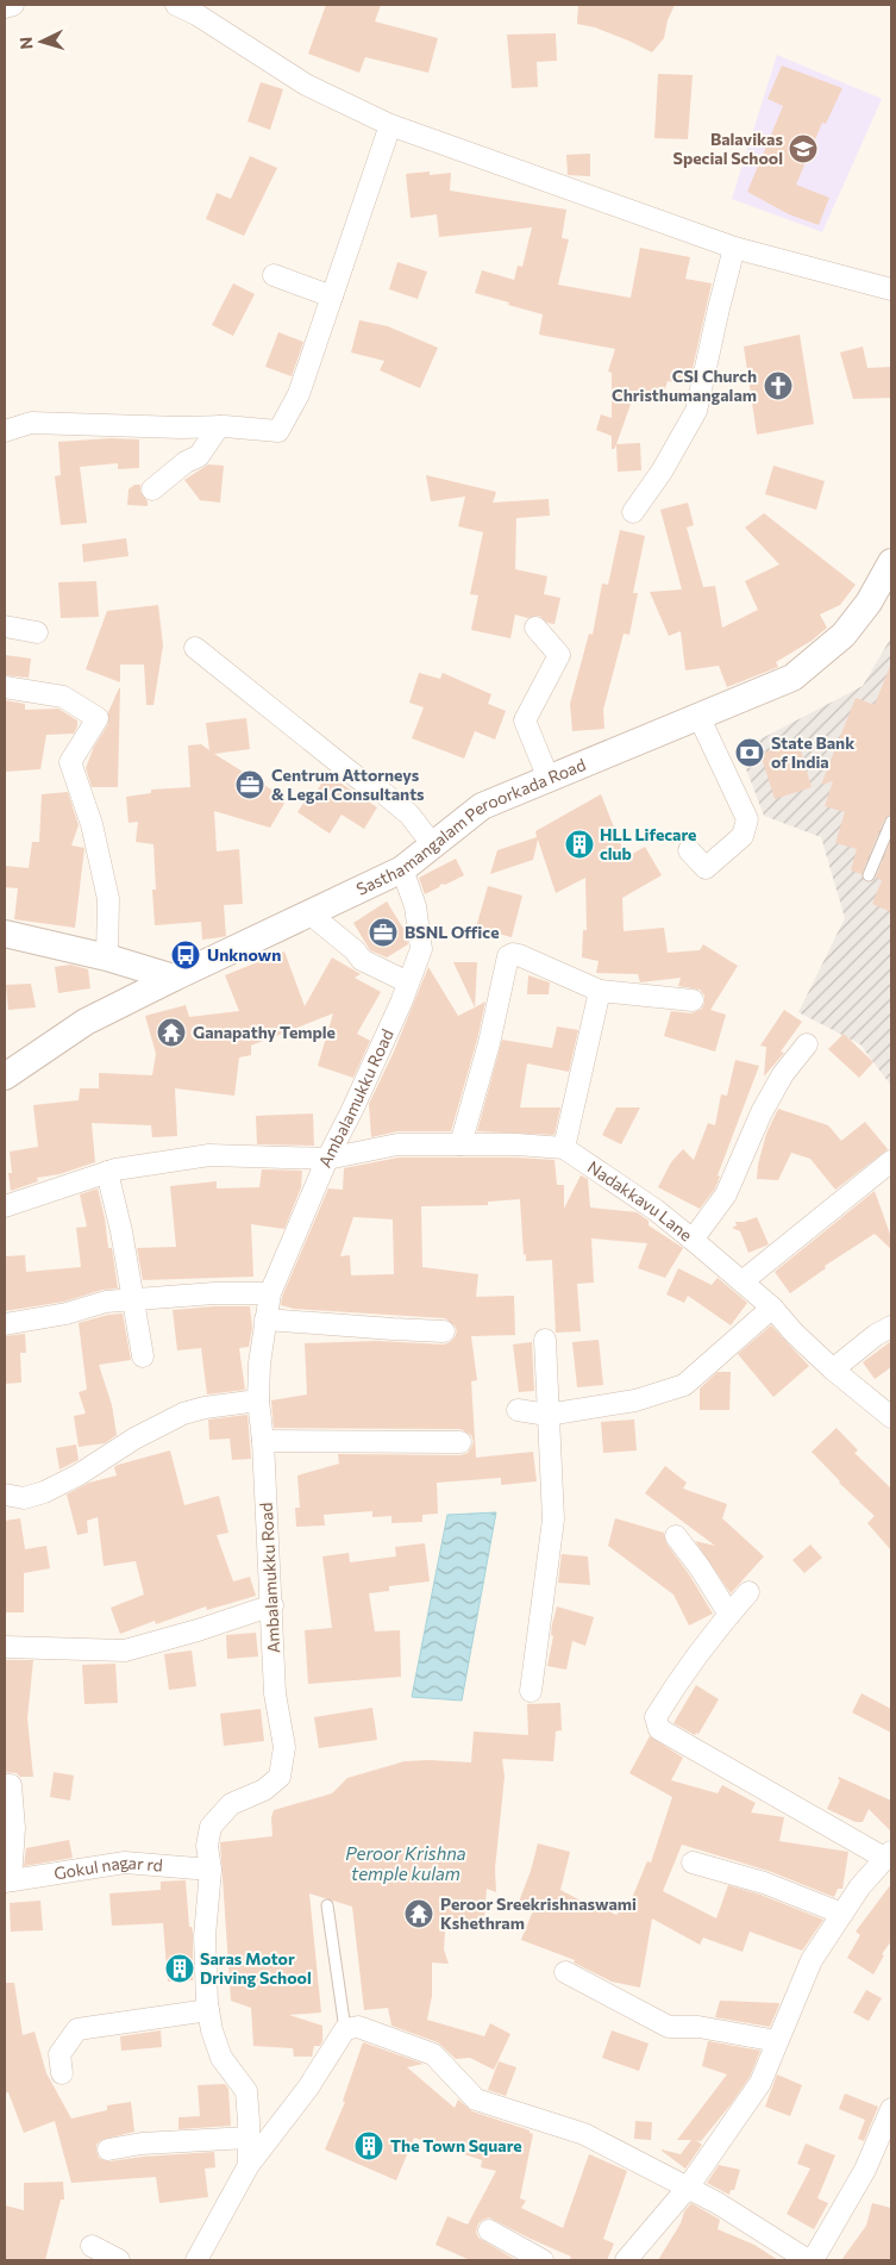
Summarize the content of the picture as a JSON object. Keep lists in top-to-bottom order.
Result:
{
  "streets": {
    "street": [
      "Sasthamangalam Peroorkada Road",
      "Ambalamukku Road",
      "Nadakkavu Lane",
      "Gokul nagar rd"
    ]
  },
  "crossings": [
    ["Sasthamangalam Peroorkada Road", "Ambalamukku Road"],
    ["Ambalamukku Road", "Nadakkavu Lane"],
    ["Ambalamukku Road", "Gokul nagar rd"]
  ],
  "water": ["Peroor Krishna temple kulam"],
  "places": {
    "school or university": ["Balavikas Special School"],
    "church": ["CSI Church Christhumangalam"],
    "bank": ["State Bank of India"],
    "office": ["Centrum Attorneys & Legal Consultants", "BSNL Office"],
    "building": ["HLL Lifecare club", "Saras Motor Driving School", "The Town Square"],
    "bus stop": ["Unknown"],
    "temple": ["Ganapathy Temple", "Peroor Sreekrishnaswami Kshethram"]
  },
  "north": "left"
}
